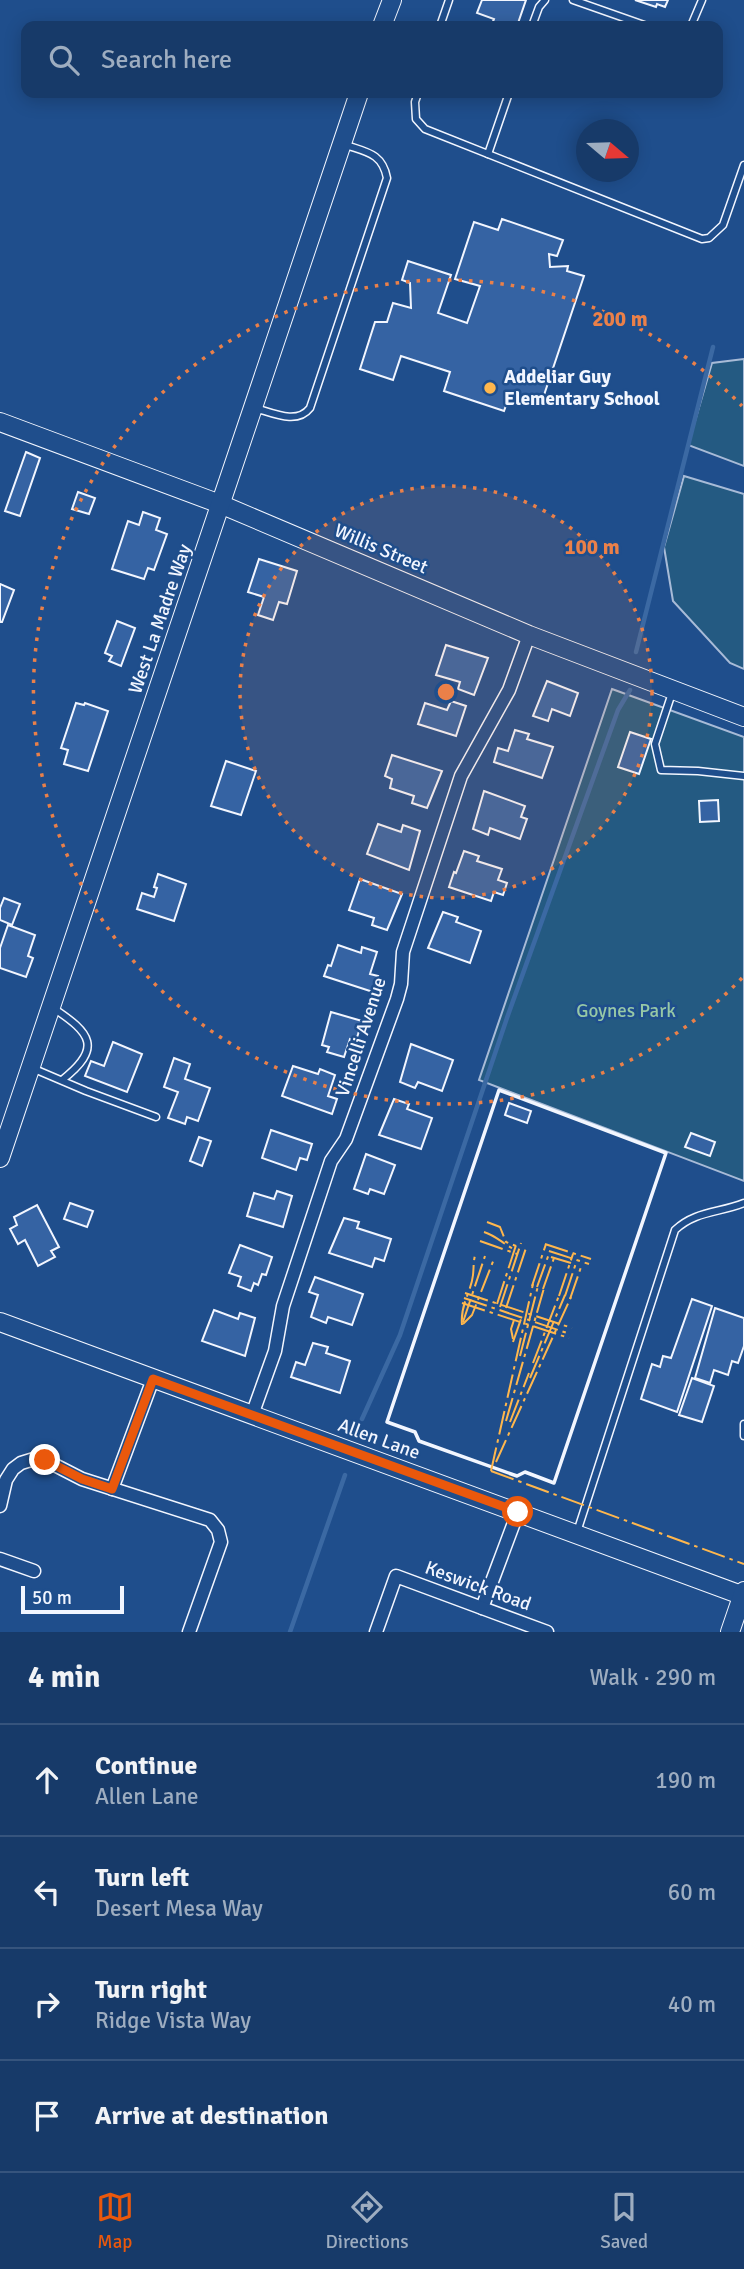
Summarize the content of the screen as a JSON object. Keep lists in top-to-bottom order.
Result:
{
  "streets": {
    "street": [
      "Willis Street",
      "West La Madre Way",
      "Vincelli Avenue",
      "Allen Lane",
      "Keswick Road"
    ]
  },
  "crossings": [
    ["Willis Street", "West La Madre Way"],
    ["Willis Street", "Vincelli Avenue"],
    ["Vincelli Avenue", "Allen Lane"]
  ],
  "parks": ["Goynes Park"],
  "places": ["Addeliar Guy Elementary School"],
  "scale_bar": "50 m",
  "north": "right",
  "page": {
    "search": "Search here",
    "scale": "50 m",
    "heading": ["4 min", "Walk · 290 m"],
    "list": [
      ["Continue", "Allen Lane", "190 m"],
      ["Turn left", "Desert Mesa Way", "60 m"],
      ["Turn right", "Ridge Vista Way", "40 m"],
      "Arrive at destination"
    ],
    "nav": ["Map", "Directions", "Saved"]
  },
  "rings": ["200 m", "100 m"]
}
